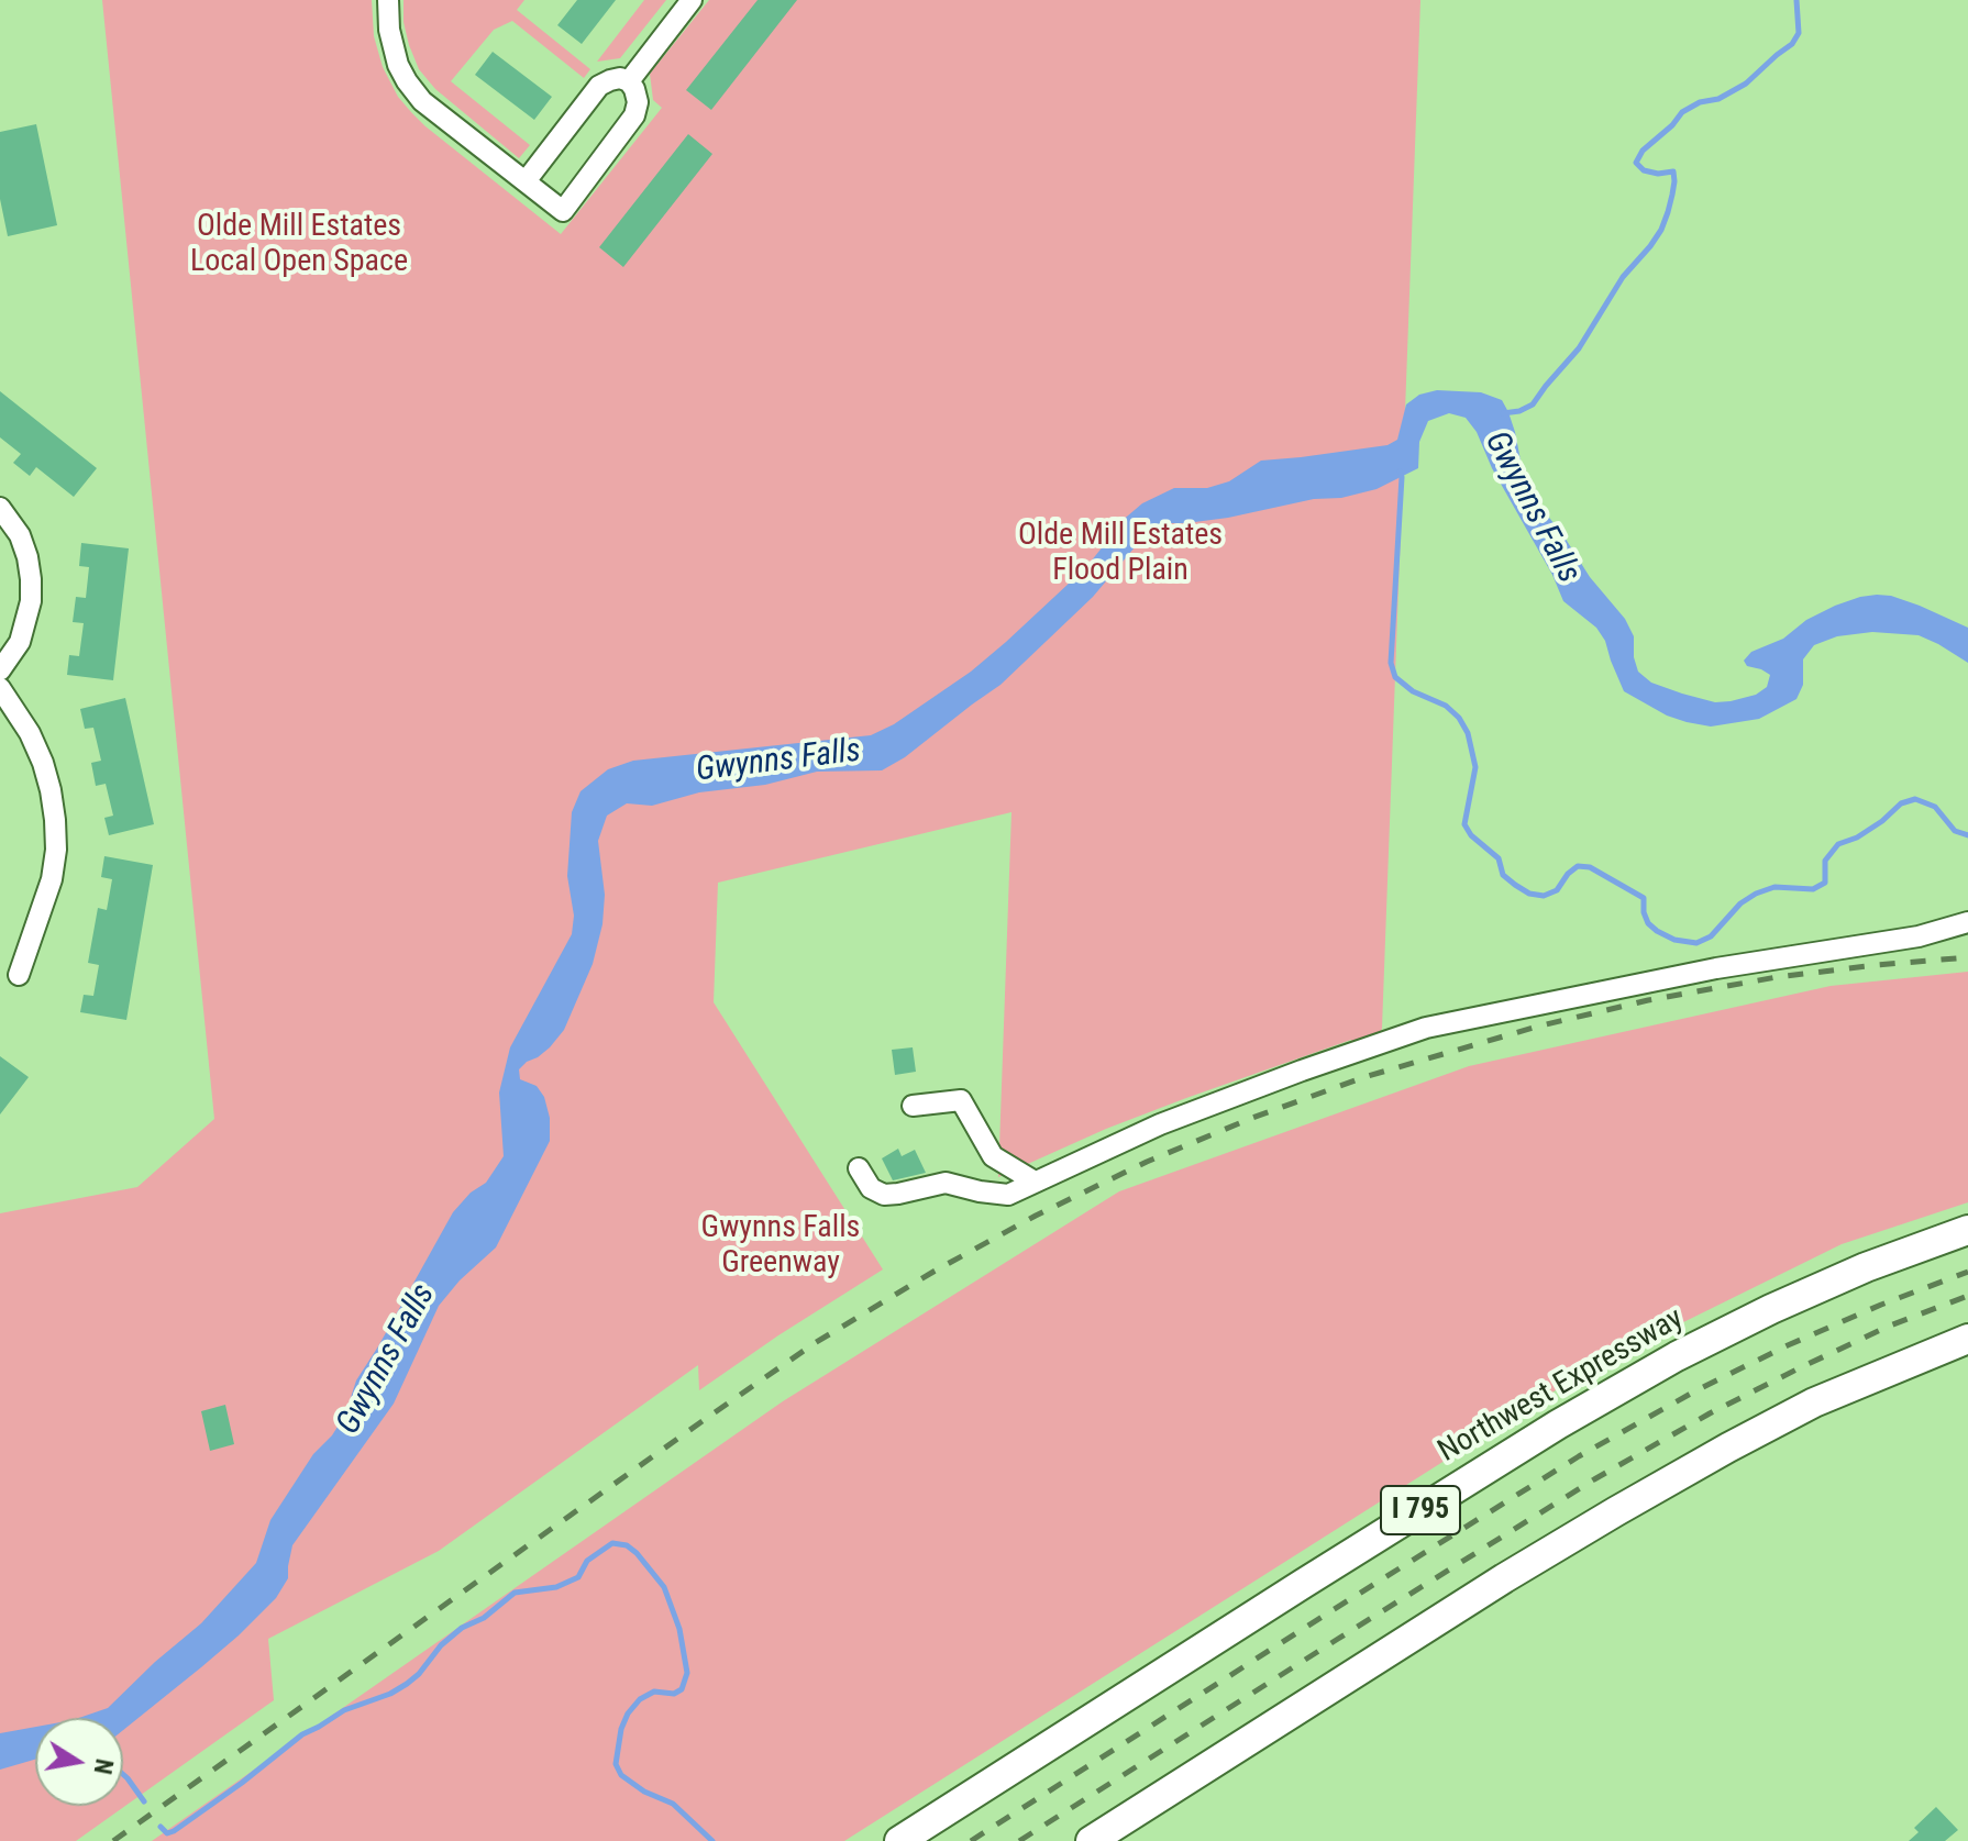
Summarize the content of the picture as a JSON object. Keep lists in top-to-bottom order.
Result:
{
  "streets": {
    "highway": ["Northwest Expressway", "I 795"]
  },
  "water": ["Gwynns Falls"],
  "parks": ["Olde Mill Estates Local Open Space", "Olde Mill Estates Flood Plain", "Gwynns Falls Greenway"],
  "north": "right"
}
